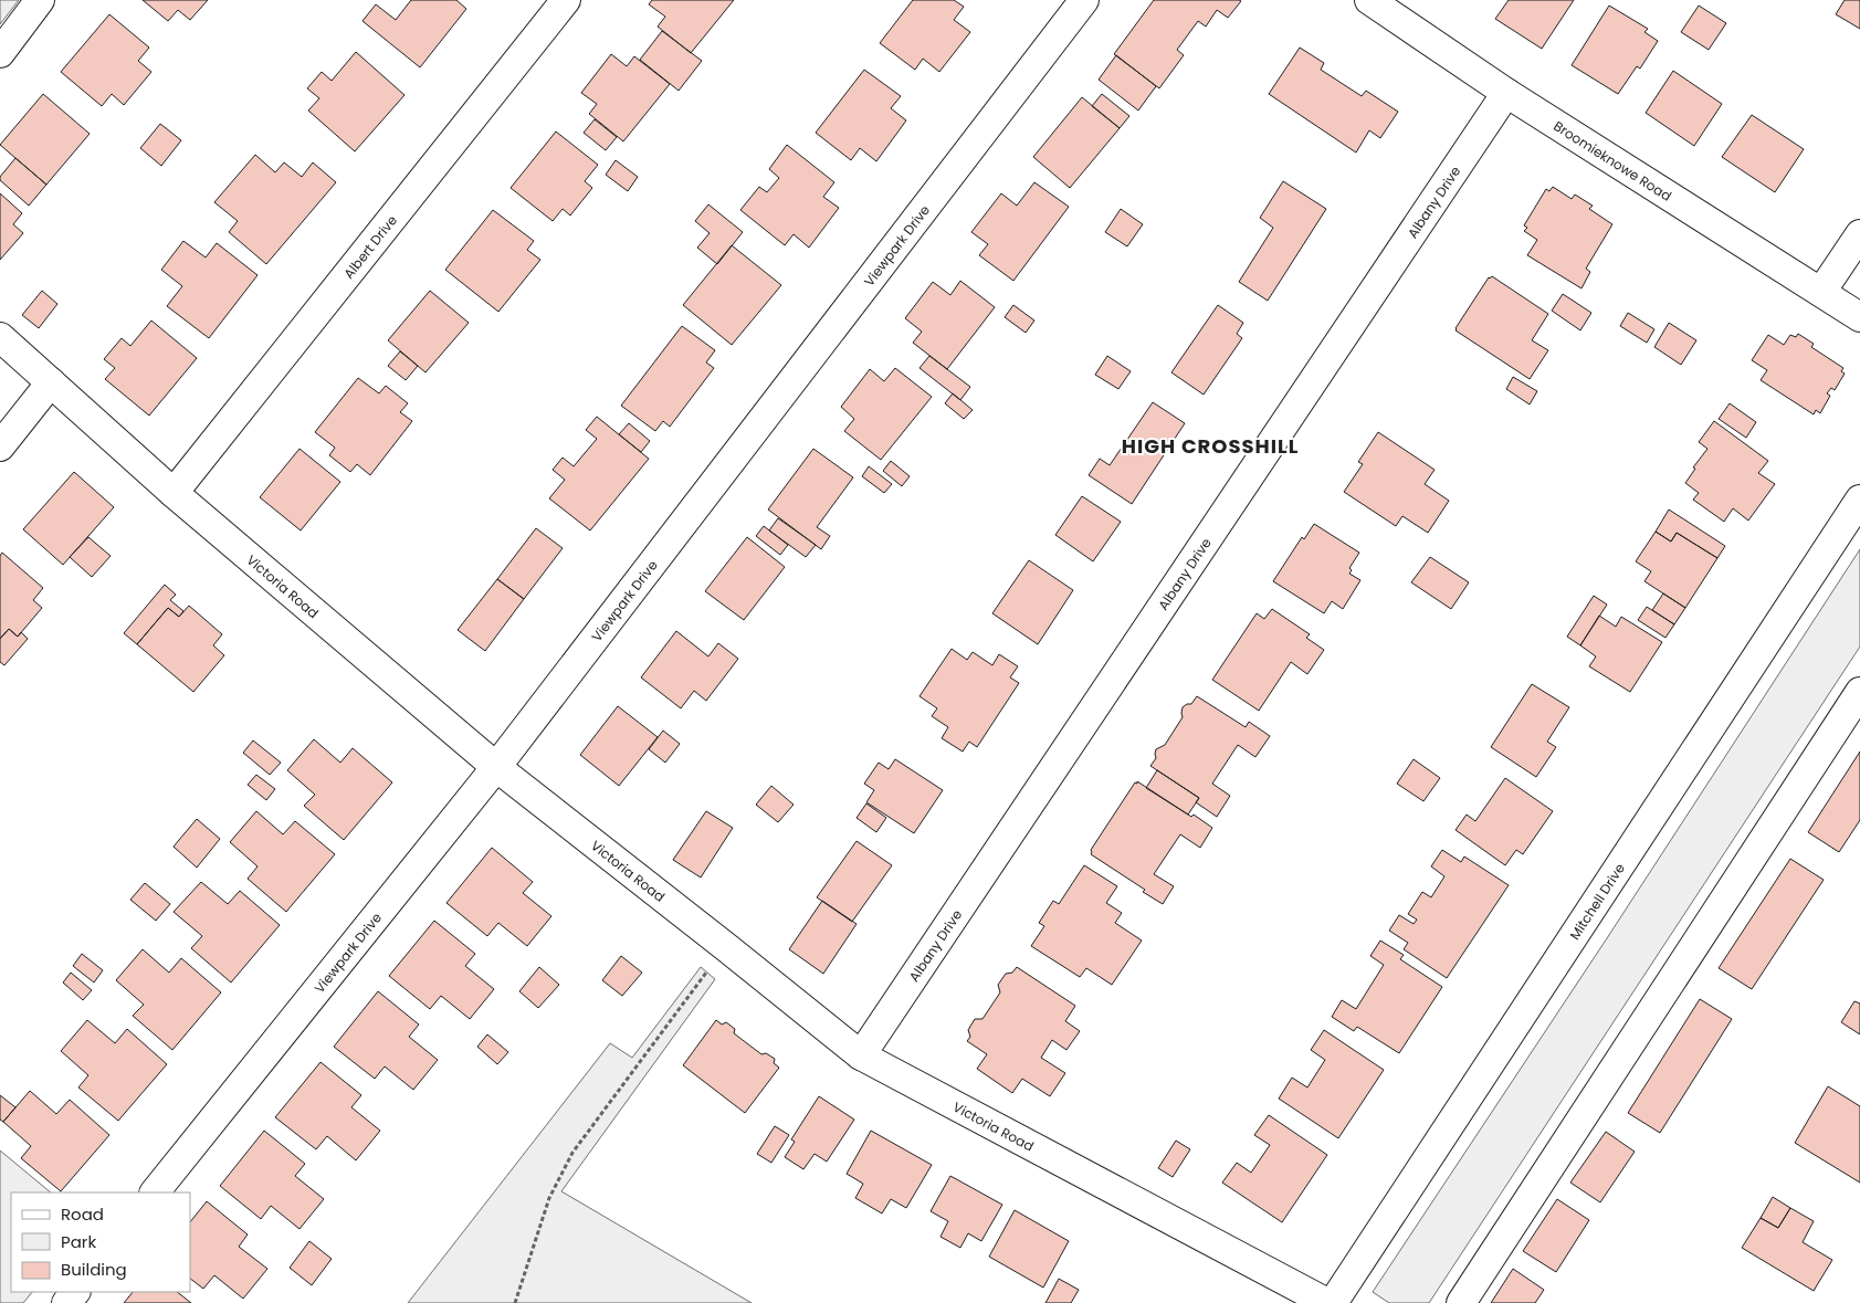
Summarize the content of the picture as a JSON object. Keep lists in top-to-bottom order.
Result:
{
  "streets": {
    "street": [
      "Broomieknowe Road",
      "Albany Drive",
      "Viewpark Drive",
      "Albert Drive",
      "Victoria Road",
      "Mitchell Drive"
    ]
  },
  "crossings": [
    ["Broomieknowe Road", "Albany Drive"],
    ["Albany Drive", "Victoria Road"],
    ["Viewpark Drive", "Victoria Road"],
    ["Albert Drive", "Victoria Road"]
  ],
  "districts": ["HIGH CROSSHILL"],
  "legend": ["Road", "Park", "Building"]
}
